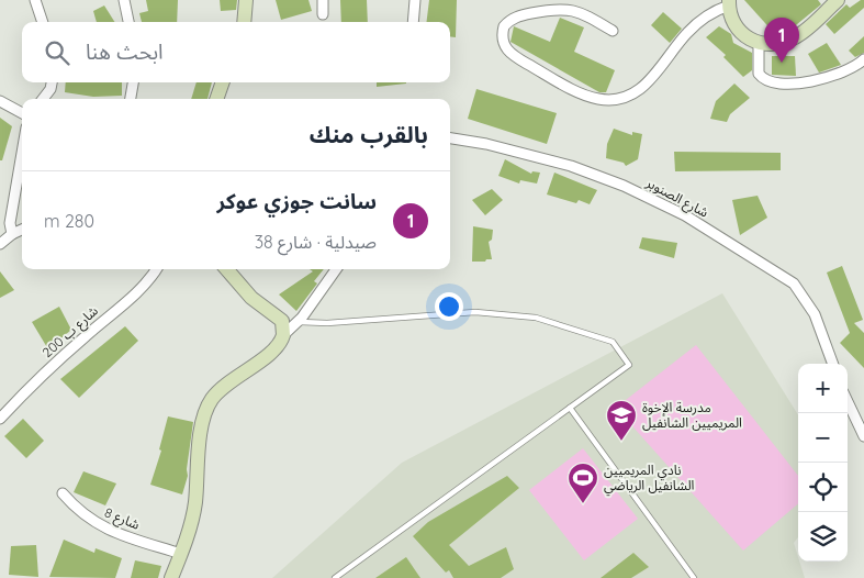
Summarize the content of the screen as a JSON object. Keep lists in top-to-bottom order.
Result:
{
  "streets": {
    "street": ["شارع الصنوبر", "شارع ب 200", "شارع 8"]
  },
  "places": {
    "school or university": ["مدرسة الإخوة المريميين الشانفيل"],
    "sports": ["نادي المريميين الشانفيل الرياضي"]
  },
  "page": {
    "pins": "1",
    "search": "ابحث هنا",
    "heading": "بالقرب منك",
    "list": [
      {
        "mark": "1",
        "name": "سانت جوزي عوكر",
        "note": "صيدلية · شارع 38",
        "value": "280 m"
      }
    ],
    "map_buttons": ["+", "−"]
  }
}
